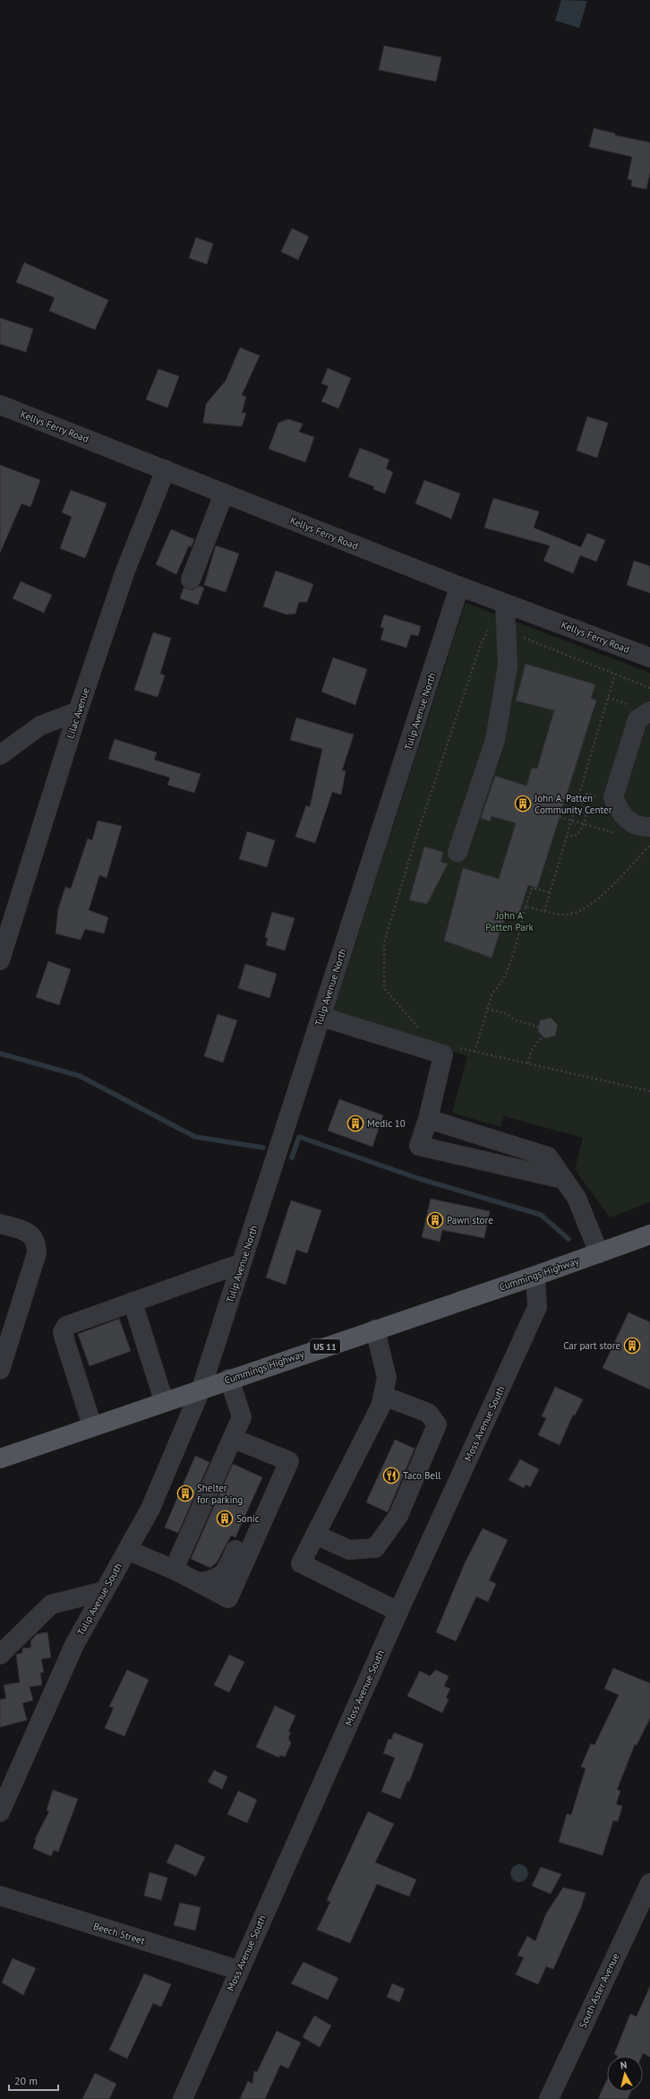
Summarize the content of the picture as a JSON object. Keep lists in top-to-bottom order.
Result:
{
  "streets": {
    "main road": ["Cummings Highway", "US 11"],
    "street": [
      "Kellys Ferry Road",
      "Tulip Avenue North",
      "Lilac Avenue",
      "Moss Avenue South",
      "Tulip Avenue South",
      "Beech Street",
      "South Aster Avenue"
    ]
  },
  "crossings": [
    ["Kellys Ferry Road", "Tulip Avenue North"],
    ["Kellys Ferry Road", "Lilac Avenue"],
    ["Tulip Avenue North", "Cummings Highway"],
    ["Tulip Avenue North", "Tulip Avenue South"],
    ["Cummings Highway", "Moss Avenue South"],
    ["Cummings Highway", "Tulip Avenue South"],
    ["Moss Avenue South", "Beech Street"]
  ],
  "parks": ["John A Patten Park"],
  "places": {
    "building": [
      "John A. Patten Community Center",
      "Medic 10",
      "Pawn store",
      "Car part store",
      "Shelter for parking",
      "Sonic"
    ],
    "restaurant": ["Taco Bell"]
  },
  "scale_bar": "20 m",
  "north": "top"
}
